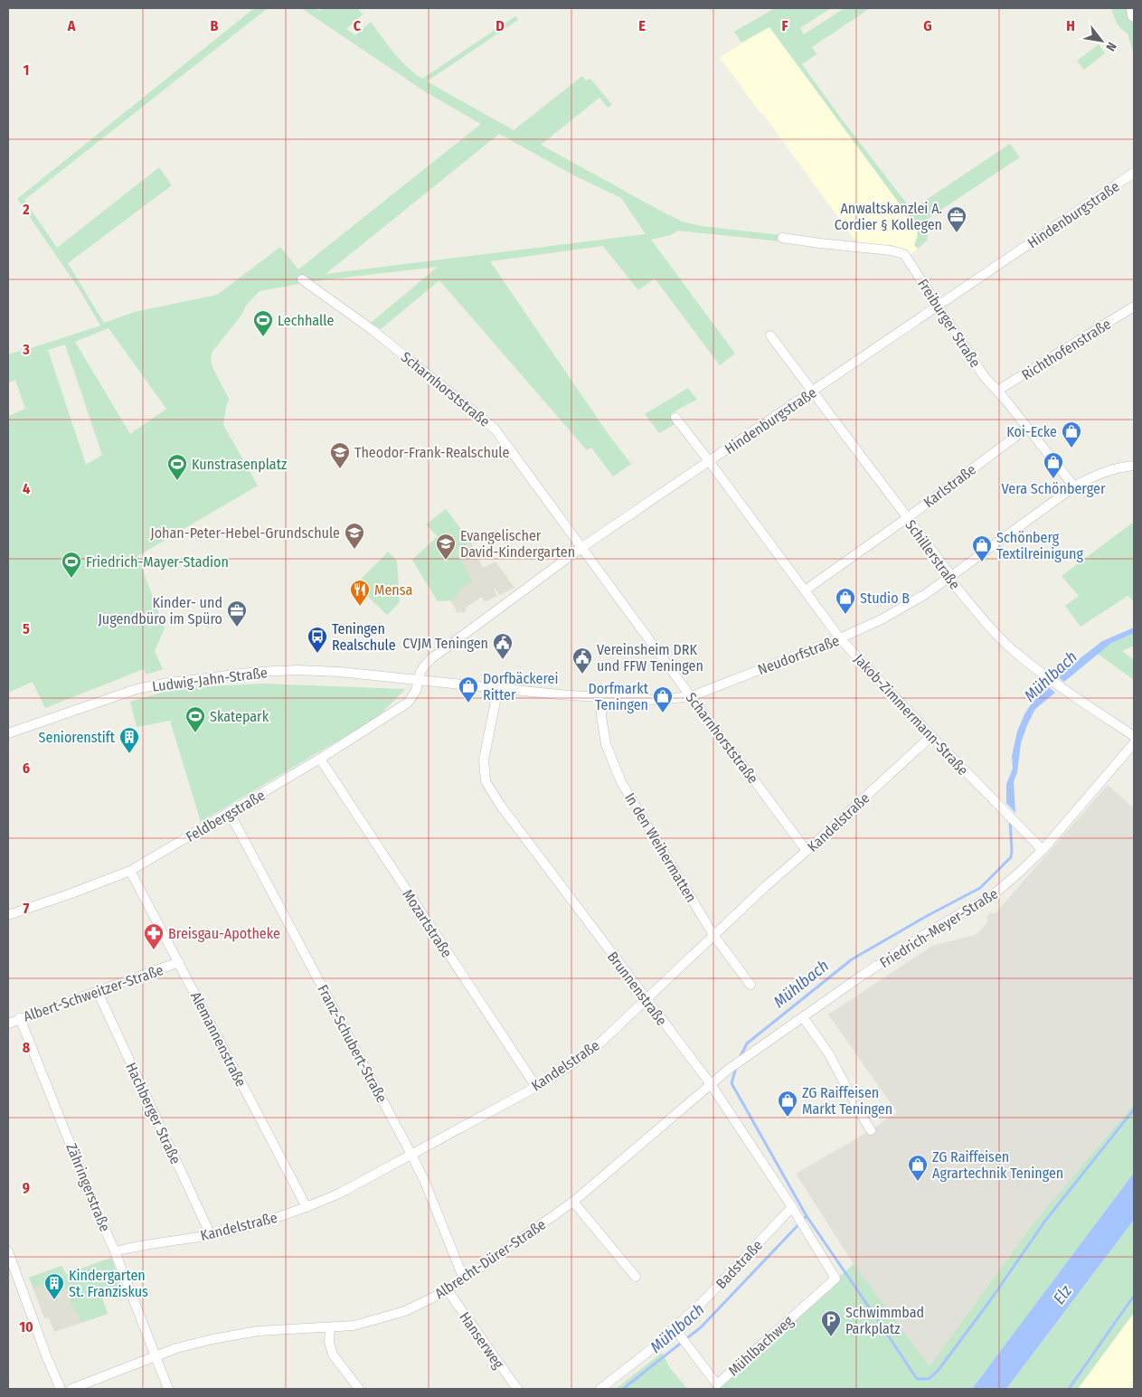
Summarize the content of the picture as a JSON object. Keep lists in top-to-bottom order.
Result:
{
  "streets": {
    "street": [
      "Hindenburgstraße",
      "Freiburger Straße",
      "Richthofenstraße",
      "Scharnhorststraße",
      "Karlstraße",
      "Schillerstraße",
      "Neudorfstraße",
      "Ludwig-Jahn-Straße",
      "Jakob-Zimmermann-Straße",
      "Feldbergstraße",
      "Kandelstraße",
      "In den Weihermatten",
      "Mozartstraße",
      "Friedrich-Meyer-Straße",
      "Brunnenstraße",
      "Albert-Schweitzer-Straße",
      "Alemannenstraße",
      "Franz-Schubert-Straße",
      "Hachberger Straße",
      "Zähringerstraße",
      "Albrecht-Dürer-Straße",
      "Badstraße",
      "Hanserweg",
      "Mühlbachweg"
    ]
  },
  "crossings": [
    ["Hindenburgstraße", "Freiburger Straße"],
    ["Hindenburgstraße", "Scharnhorststraße"],
    ["Hindenburgstraße", "Schillerstraße"],
    ["Hindenburgstraße", "Neudorfstraße"],
    ["Hindenburgstraße", "Ludwig-Jahn-Straße"],
    ["Hindenburgstraße", "Jakob-Zimmermann-Straße"],
    ["Hindenburgstraße", "Feldbergstraße"],
    ["Freiburger Straße", "Richthofenstraße"],
    ["Freiburger Straße", "Karlstraße"],
    ["Freiburger Straße", "Neudorfstraße"],
    ["Scharnhorststraße", "Neudorfstraße"],
    ["Scharnhorststraße", "Kandelstraße"],
    ["Karlstraße", "Schillerstraße"],
    ["Karlstraße", "Jakob-Zimmermann-Straße"],
    ["Schillerstraße", "Neudorfstraße"],
    ["Schillerstraße", "Friedrich-Meyer-Straße"],
    ["Neudorfstraße", "Ludwig-Jahn-Straße"],
    ["Neudorfstraße", "Jakob-Zimmermann-Straße"],
    ["Neudorfstraße", "Feldbergstraße"],
    ["Neudorfstraße", "In den Weihermatten"],
    ["Neudorfstraße", "Brunnenstraße"],
    ["Ludwig-Jahn-Straße", "Feldbergstraße"],
    ["Jakob-Zimmermann-Straße", "Kandelstraße"],
    ["Jakob-Zimmermann-Straße", "Friedrich-Meyer-Straße"],
    ["Feldbergstraße", "Mozartstraße"],
    ["Feldbergstraße", "Alemannenstraße"],
    ["Feldbergstraße", "Franz-Schubert-Straße"],
    ["Kandelstraße", "In den Weihermatten"],
    ["Kandelstraße", "Mozartstraße"],
    ["Kandelstraße", "Brunnenstraße"],
    ["Kandelstraße", "Alemannenstraße"],
    ["Kandelstraße", "Franz-Schubert-Straße"],
    ["Kandelstraße", "Hachberger Straße"],
    ["Kandelstraße", "Zähringerstraße"],
    ["Friedrich-Meyer-Straße", "Brunnenstraße"],
    ["Friedrich-Meyer-Straße", "Albrecht-Dürer-Straße"],
    ["Brunnenstraße", "Albrecht-Dürer-Straße"],
    ["Brunnenstraße", "Badstraße"],
    ["Brunnenstraße", "Mühlbachweg"],
    ["Albert-Schweitzer-Straße", "Alemannenstraße"],
    ["Albert-Schweitzer-Straße", "Hachberger Straße"],
    ["Albert-Schweitzer-Straße", "Zähringerstraße"],
    ["Franz-Schubert-Straße", "Albrecht-Dürer-Straße"],
    ["Zähringerstraße", "Albrecht-Dürer-Straße"],
    ["Albrecht-Dürer-Straße", "Hanserweg"],
    ["Badstraße", "Mühlbachweg"]
  ],
  "water": ["Mühlbach", "Elz"],
  "places": {
    "office": ["Anwaltskanzlei A. Cordier § Kollegen", "Kinder- und Jugendbüro im Spüro"],
    "sports": [
      "Lechhalle",
      "Kunstrasenplatz",
      "Friedrich-Mayer-Stadion",
      "Skatepark"
    ],
    "shop": [
      "Koi-Ecke",
      "Vera Schönberger",
      "Schönberg Textilreinigung",
      "Studio B",
      "Dorfbäckerei Ritter",
      "Dorfmarkt Teningen",
      "ZG Raiffeisen Markt Teningen",
      "ZG Raiffeisen Agrartechnik Teningen"
    ],
    "school or university": ["Theodor-Frank-Realschule", "Johan-Peter-Hebel-Grundschule", "Evangelischer David-Kindergarten"],
    "restaurant": ["Mensa"],
    "bus stop": ["Teningen Realschule"],
    "public building": ["CVJM Teningen", "Vereinsheim DRK und FFW Teningen"],
    "building": ["Seniorenstift", "Kindergarten St. Franziskus"],
    "pharmacy": ["Breisgau-Apotheke"],
    "parking": ["Schwimmbad Parkplatz"]
  },
  "north": "bottom right",
  "grid": {
    "columns": [
      "A",
      "B",
      "C",
      "D",
      "E",
      "F",
      "G",
      "H"
    ],
    "rows": [
      "1",
      "2",
      "3",
      "4",
      "5",
      "6",
      "7",
      "8",
      "9",
      "10"
    ]
  }
}
